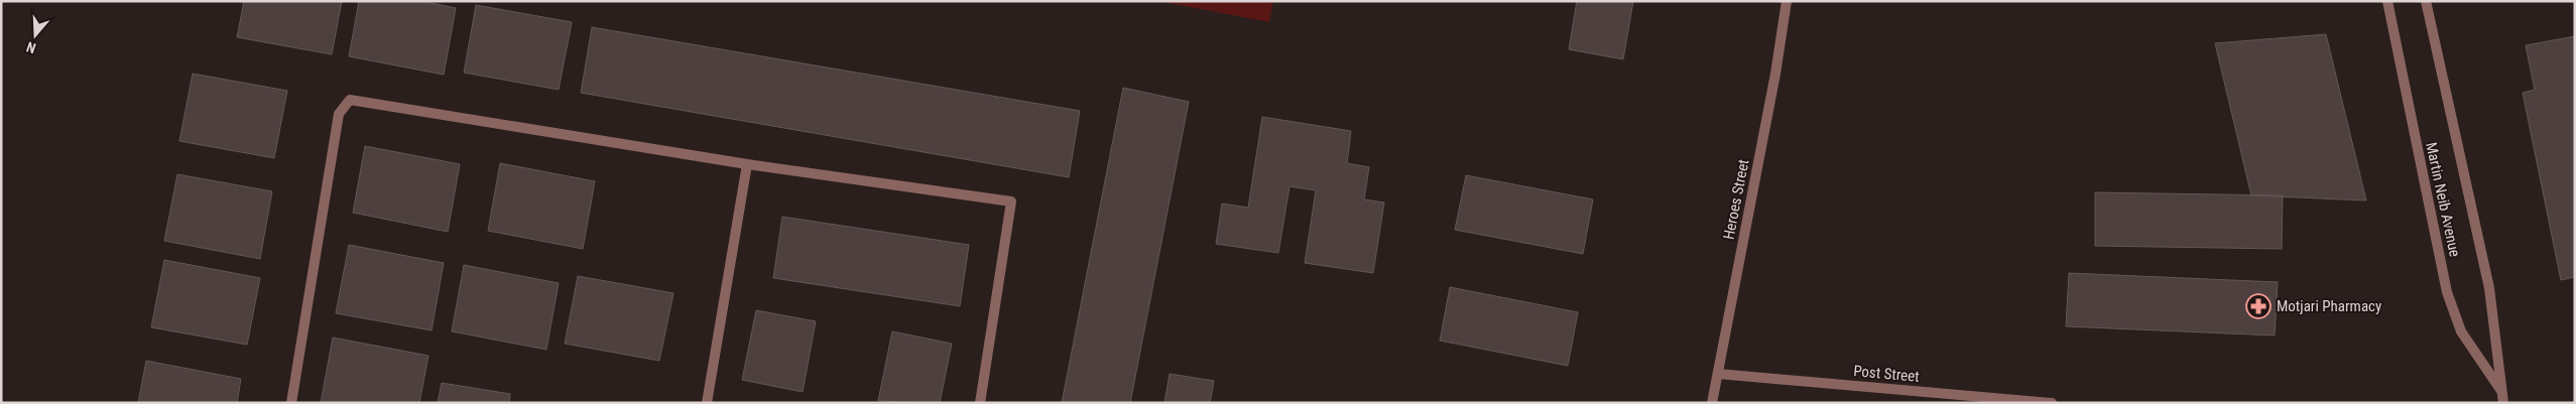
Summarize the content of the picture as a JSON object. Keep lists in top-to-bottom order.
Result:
{
  "streets": {
    "street": ["Heroes Street", "Martin Neib Avenue", "Post Street"]
  },
  "crossings": [
    ["Heroes Street", "Post Street"]
  ],
  "places": {
    "pharmacy": ["Motjari Pharmacy"]
  },
  "north": "bottom"
}
